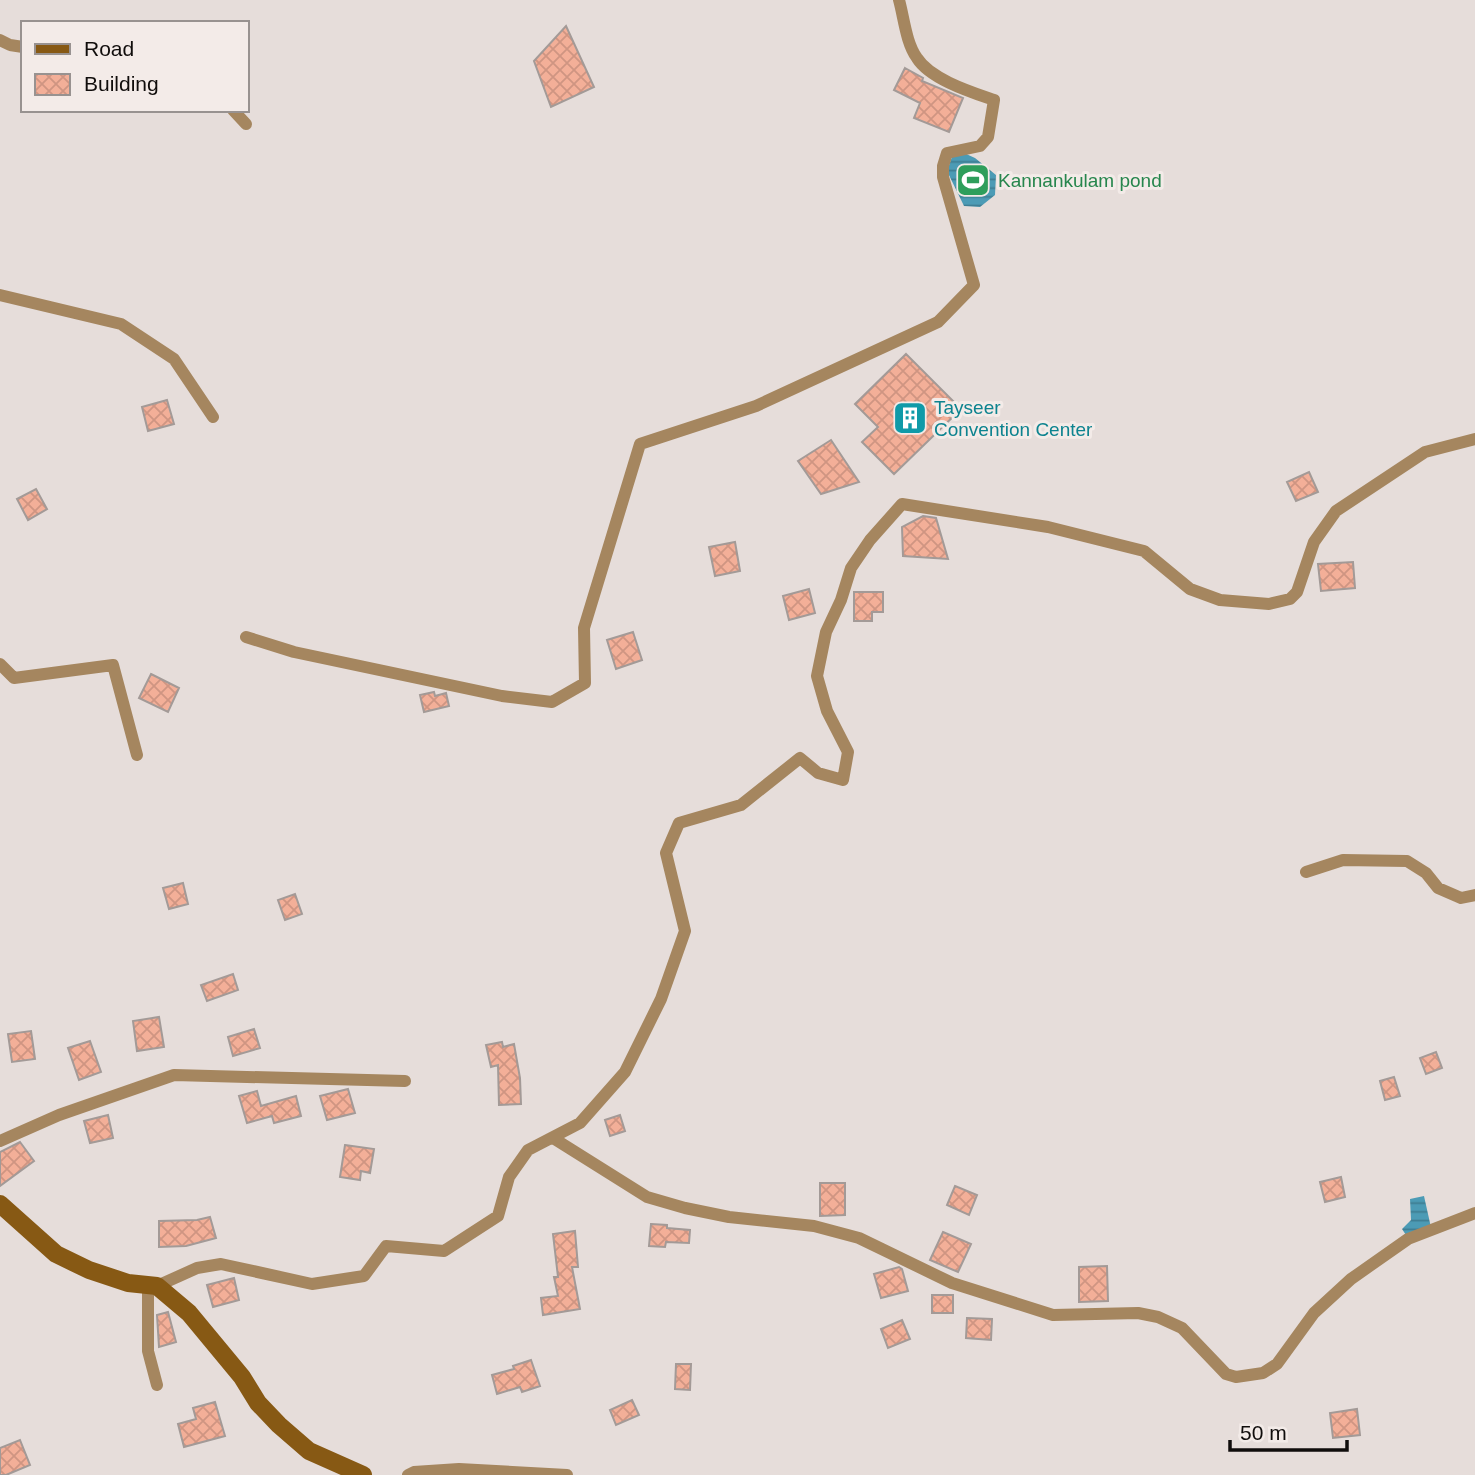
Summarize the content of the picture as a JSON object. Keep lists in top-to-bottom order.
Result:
{
  "places": {
    "sports": ["Kannankulam pond"],
    "building": ["Tayseer Convention Center"]
  },
  "legend": ["Road", "Building"],
  "scale_bar": "50 m"
}
